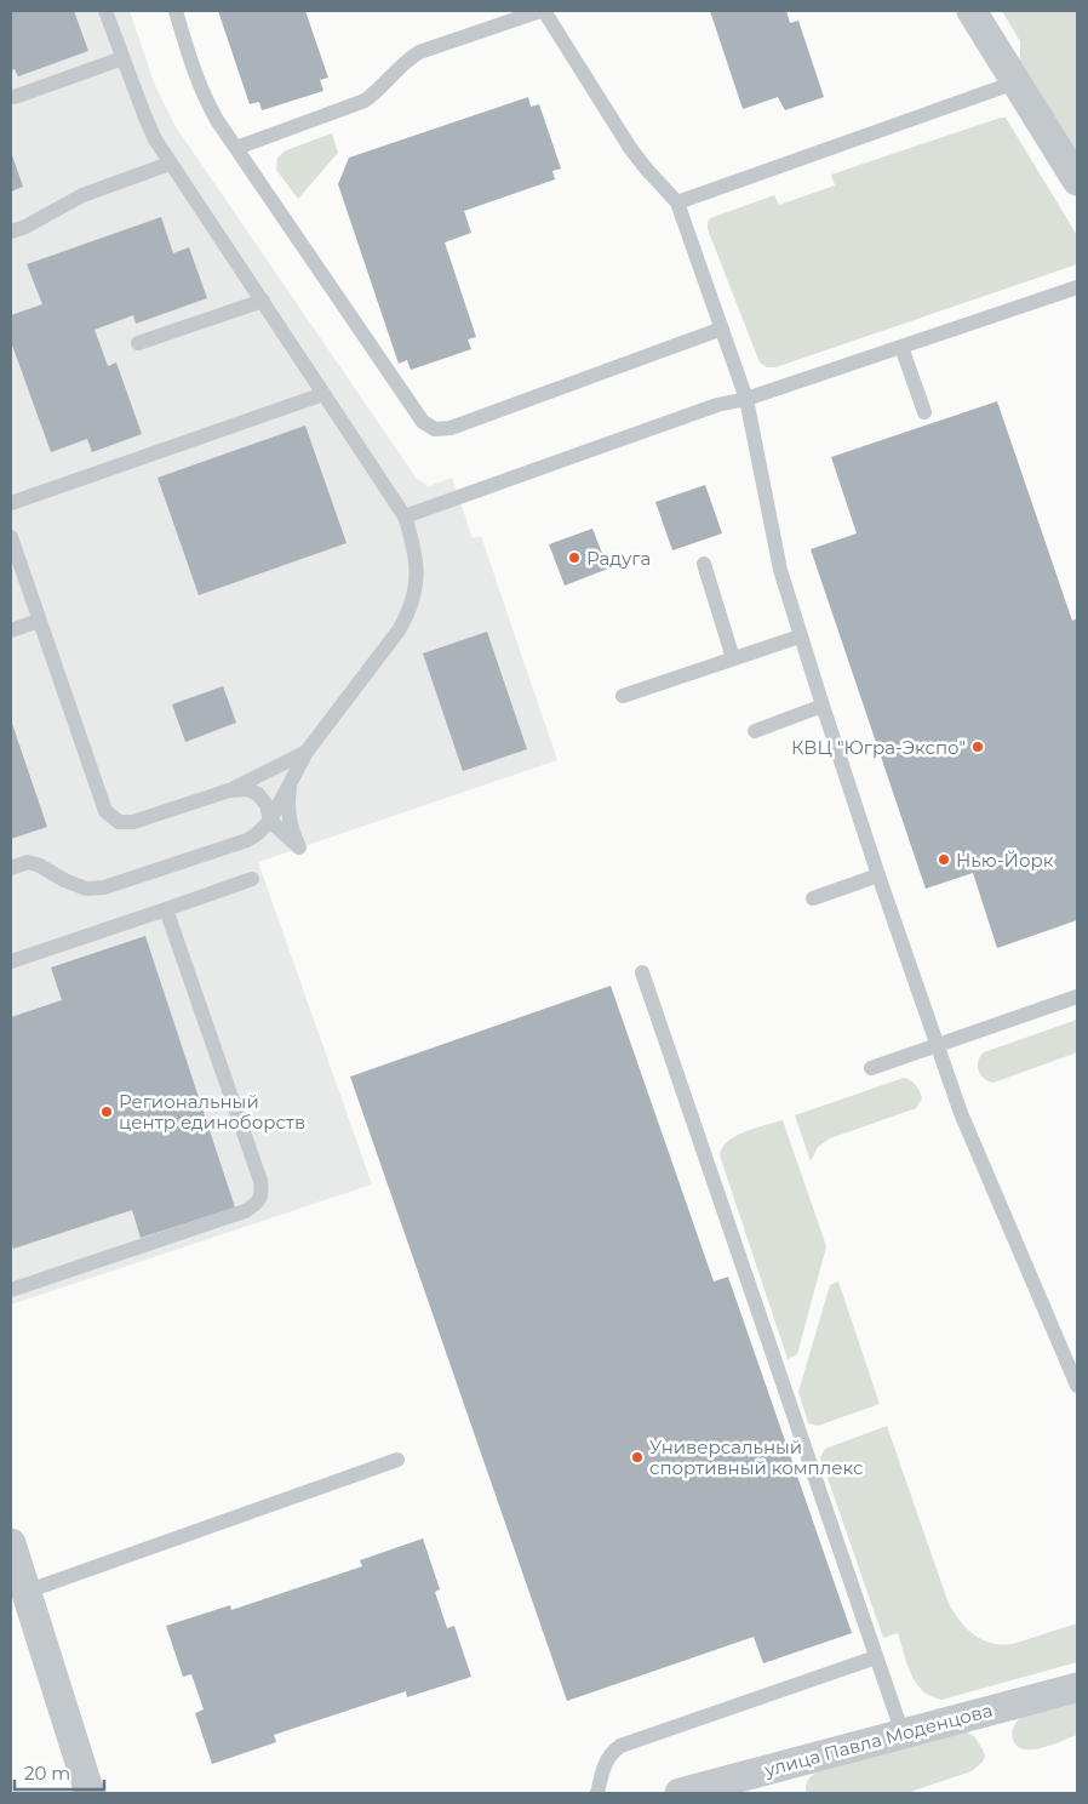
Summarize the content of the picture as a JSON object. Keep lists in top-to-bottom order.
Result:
{
  "streets": {
    "street": ["улица Павла Моденцова"]
  },
  "places": [
    "Радуга",
    "КВЦ \"Югра-Экспо\"",
    "Нью-Йорк",
    "Региональный центр единоборств",
    "Универсальный спортивный комплекс"
  ],
  "scale_bar": "20 m"
}
